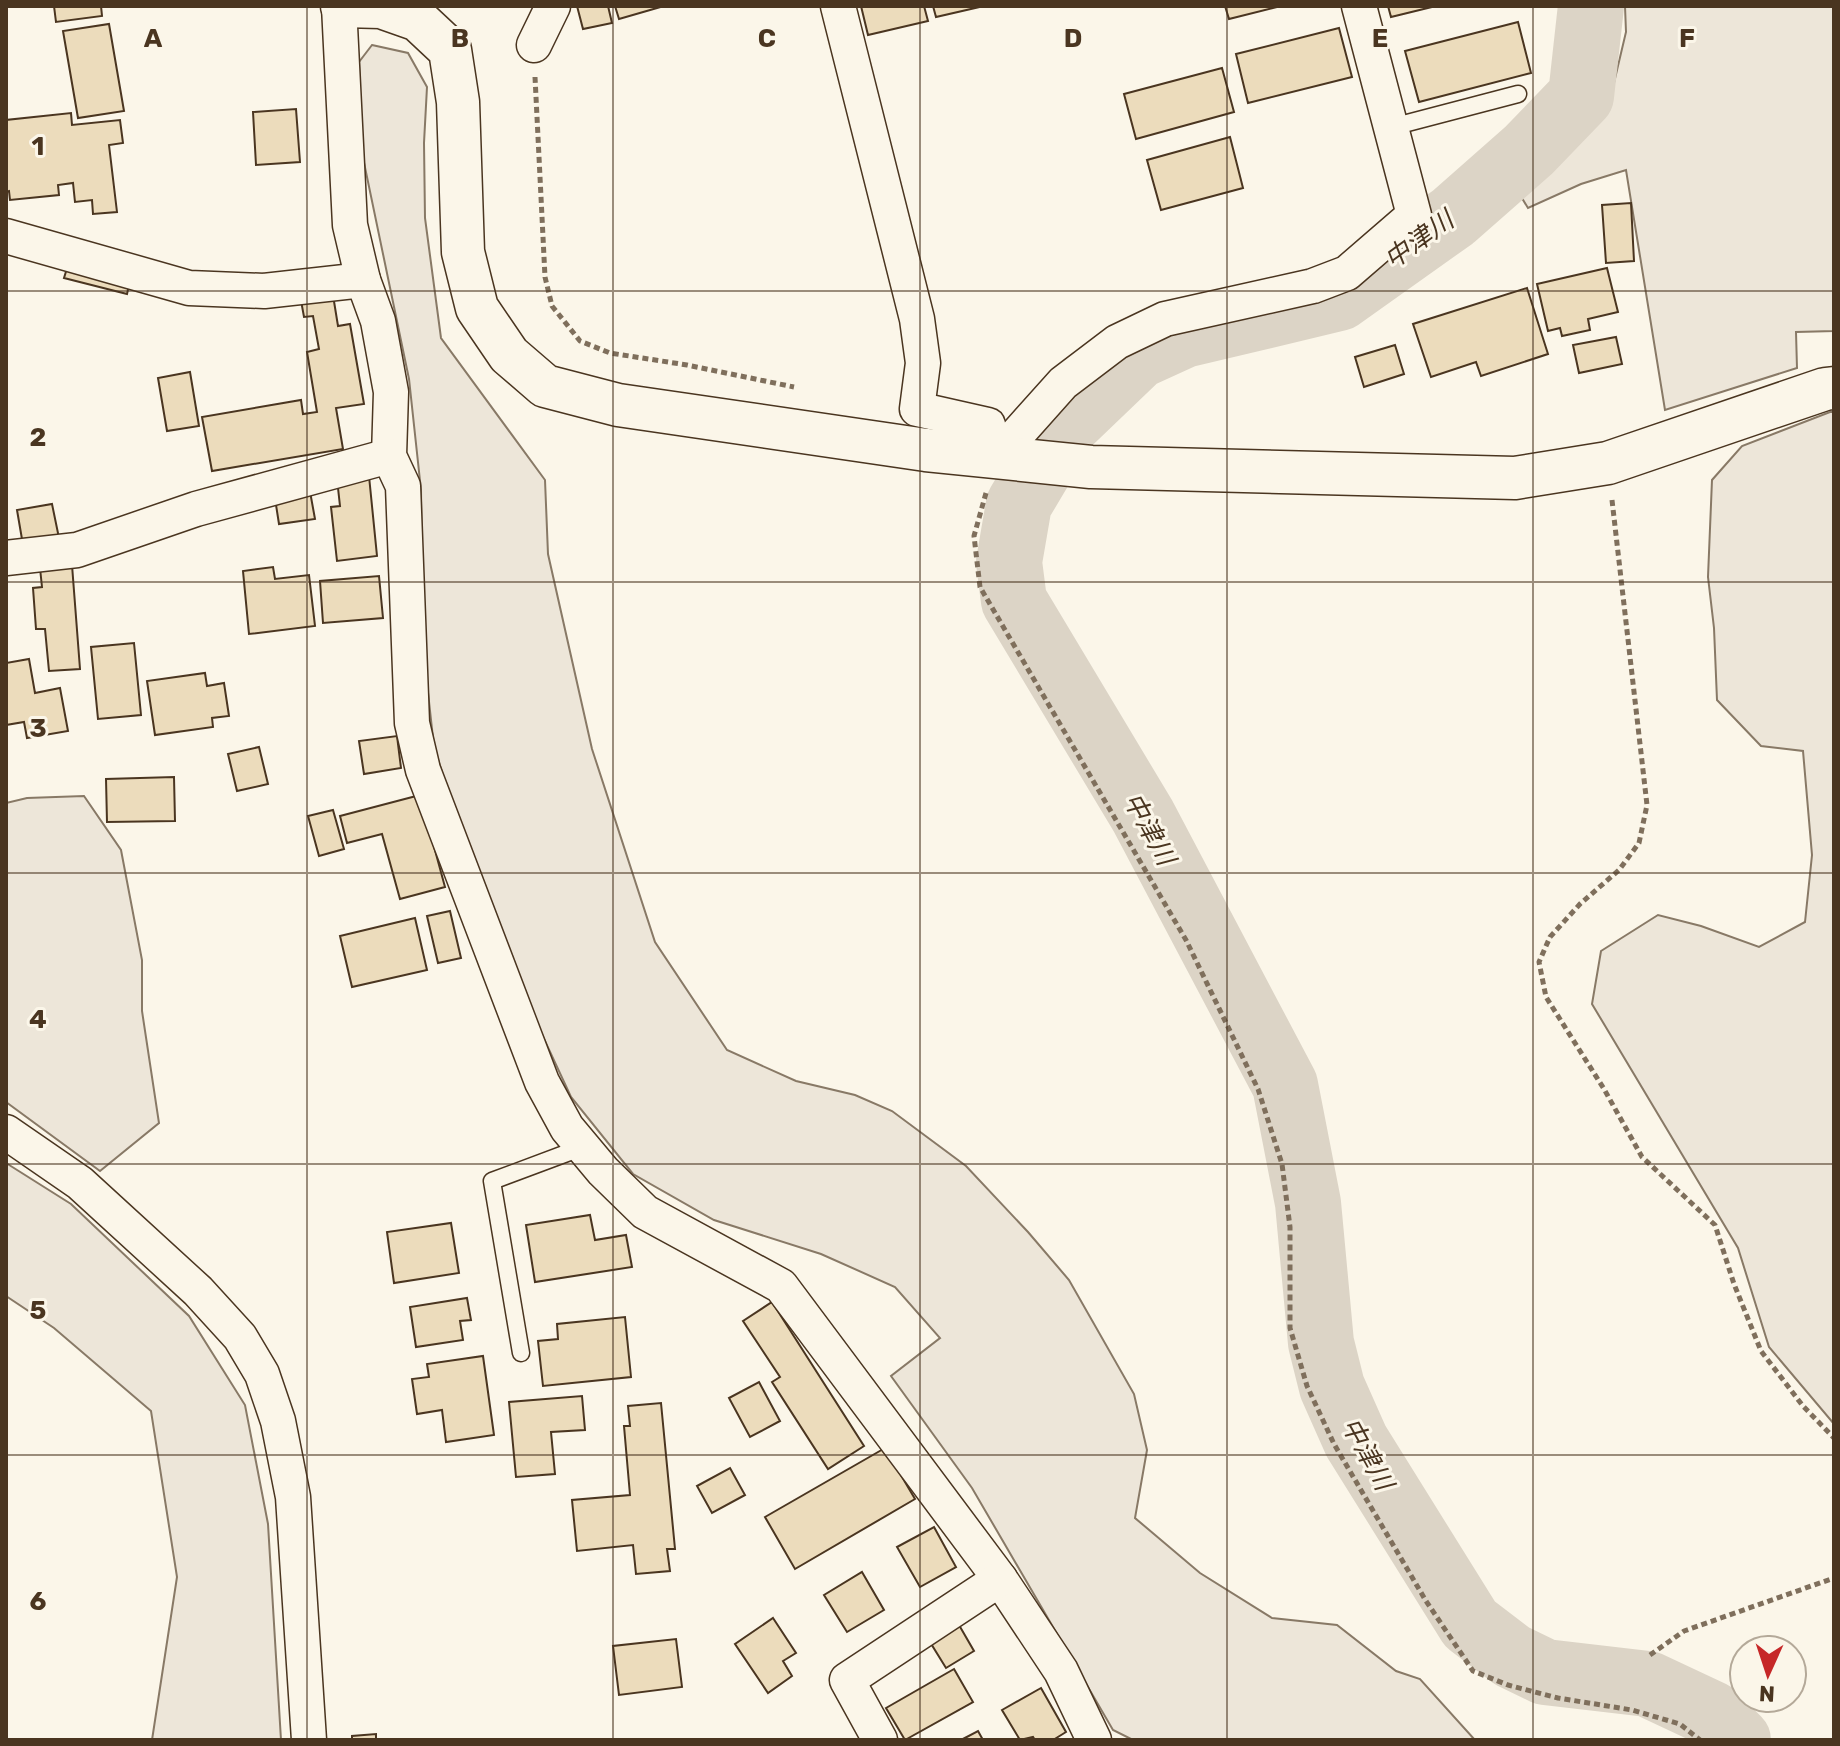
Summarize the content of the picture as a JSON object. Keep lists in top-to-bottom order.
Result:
{
  "water": ["中津川"],
  "north": "bottom",
  "grid": {
    "columns": [
      "A",
      "B",
      "C",
      "D",
      "E",
      "F"
    ],
    "rows": [
      "1",
      "2",
      "3",
      "4",
      "5",
      "6"
    ]
  }
}
